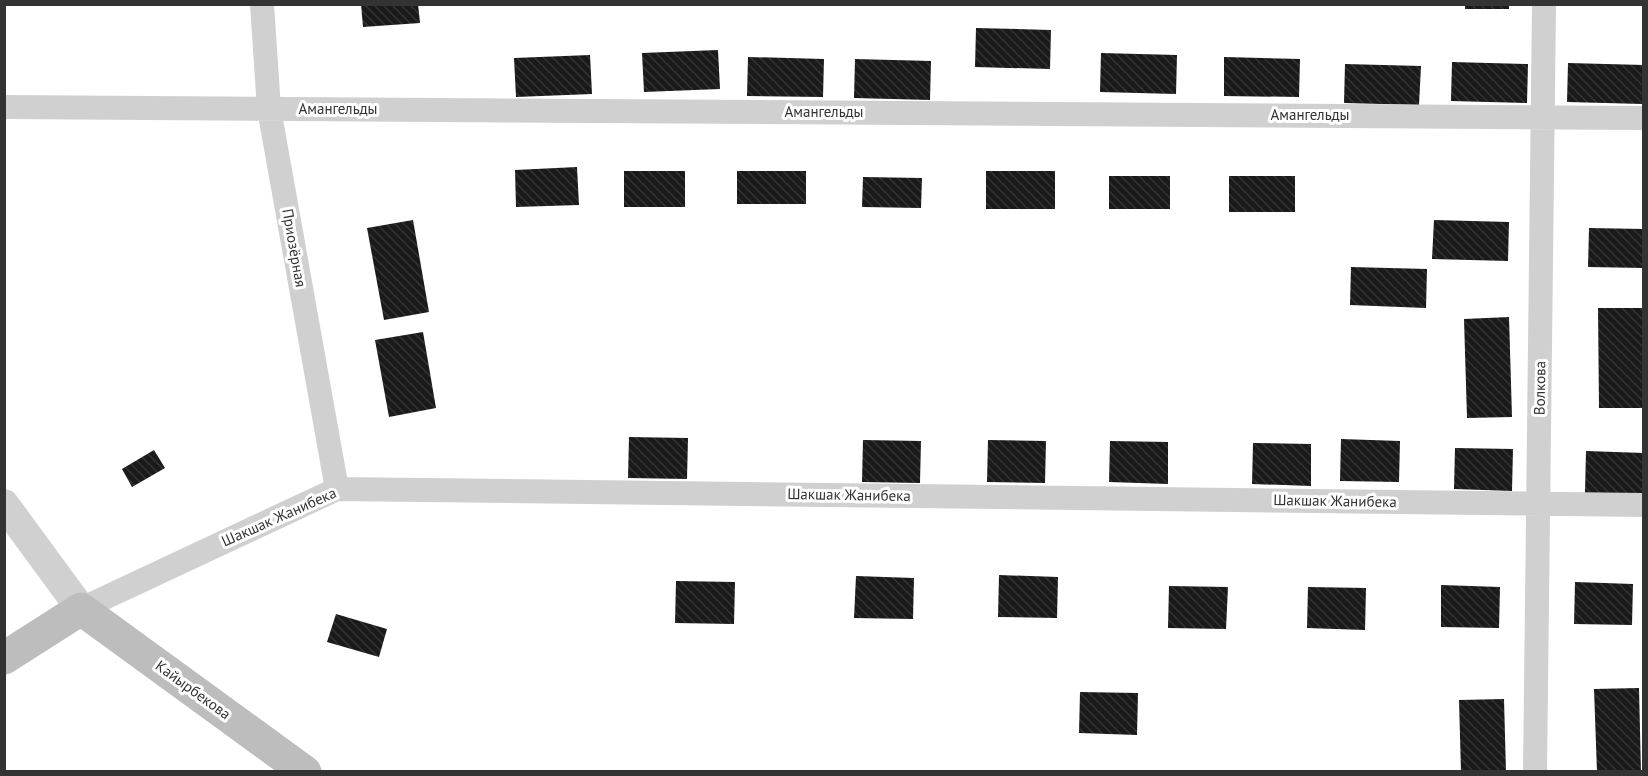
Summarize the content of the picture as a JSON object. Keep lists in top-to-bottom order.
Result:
{
  "streets": {
    "main road": ["Кайырбекова"],
    "street": [
      "Амангельды",
      "Приозёрная",
      "Волкова",
      "Шакшак Жанибека"
    ]
  },
  "crossings": [
    ["Амангельды", "Приозёрная"],
    ["Амангельды", "Волкова"],
    ["Приозёрная", "Шакшак Жанибека"],
    ["Волкова", "Шакшак Жанибека"],
    ["Шакшак Жанибека", "Кайырбекова"]
  ]
}
